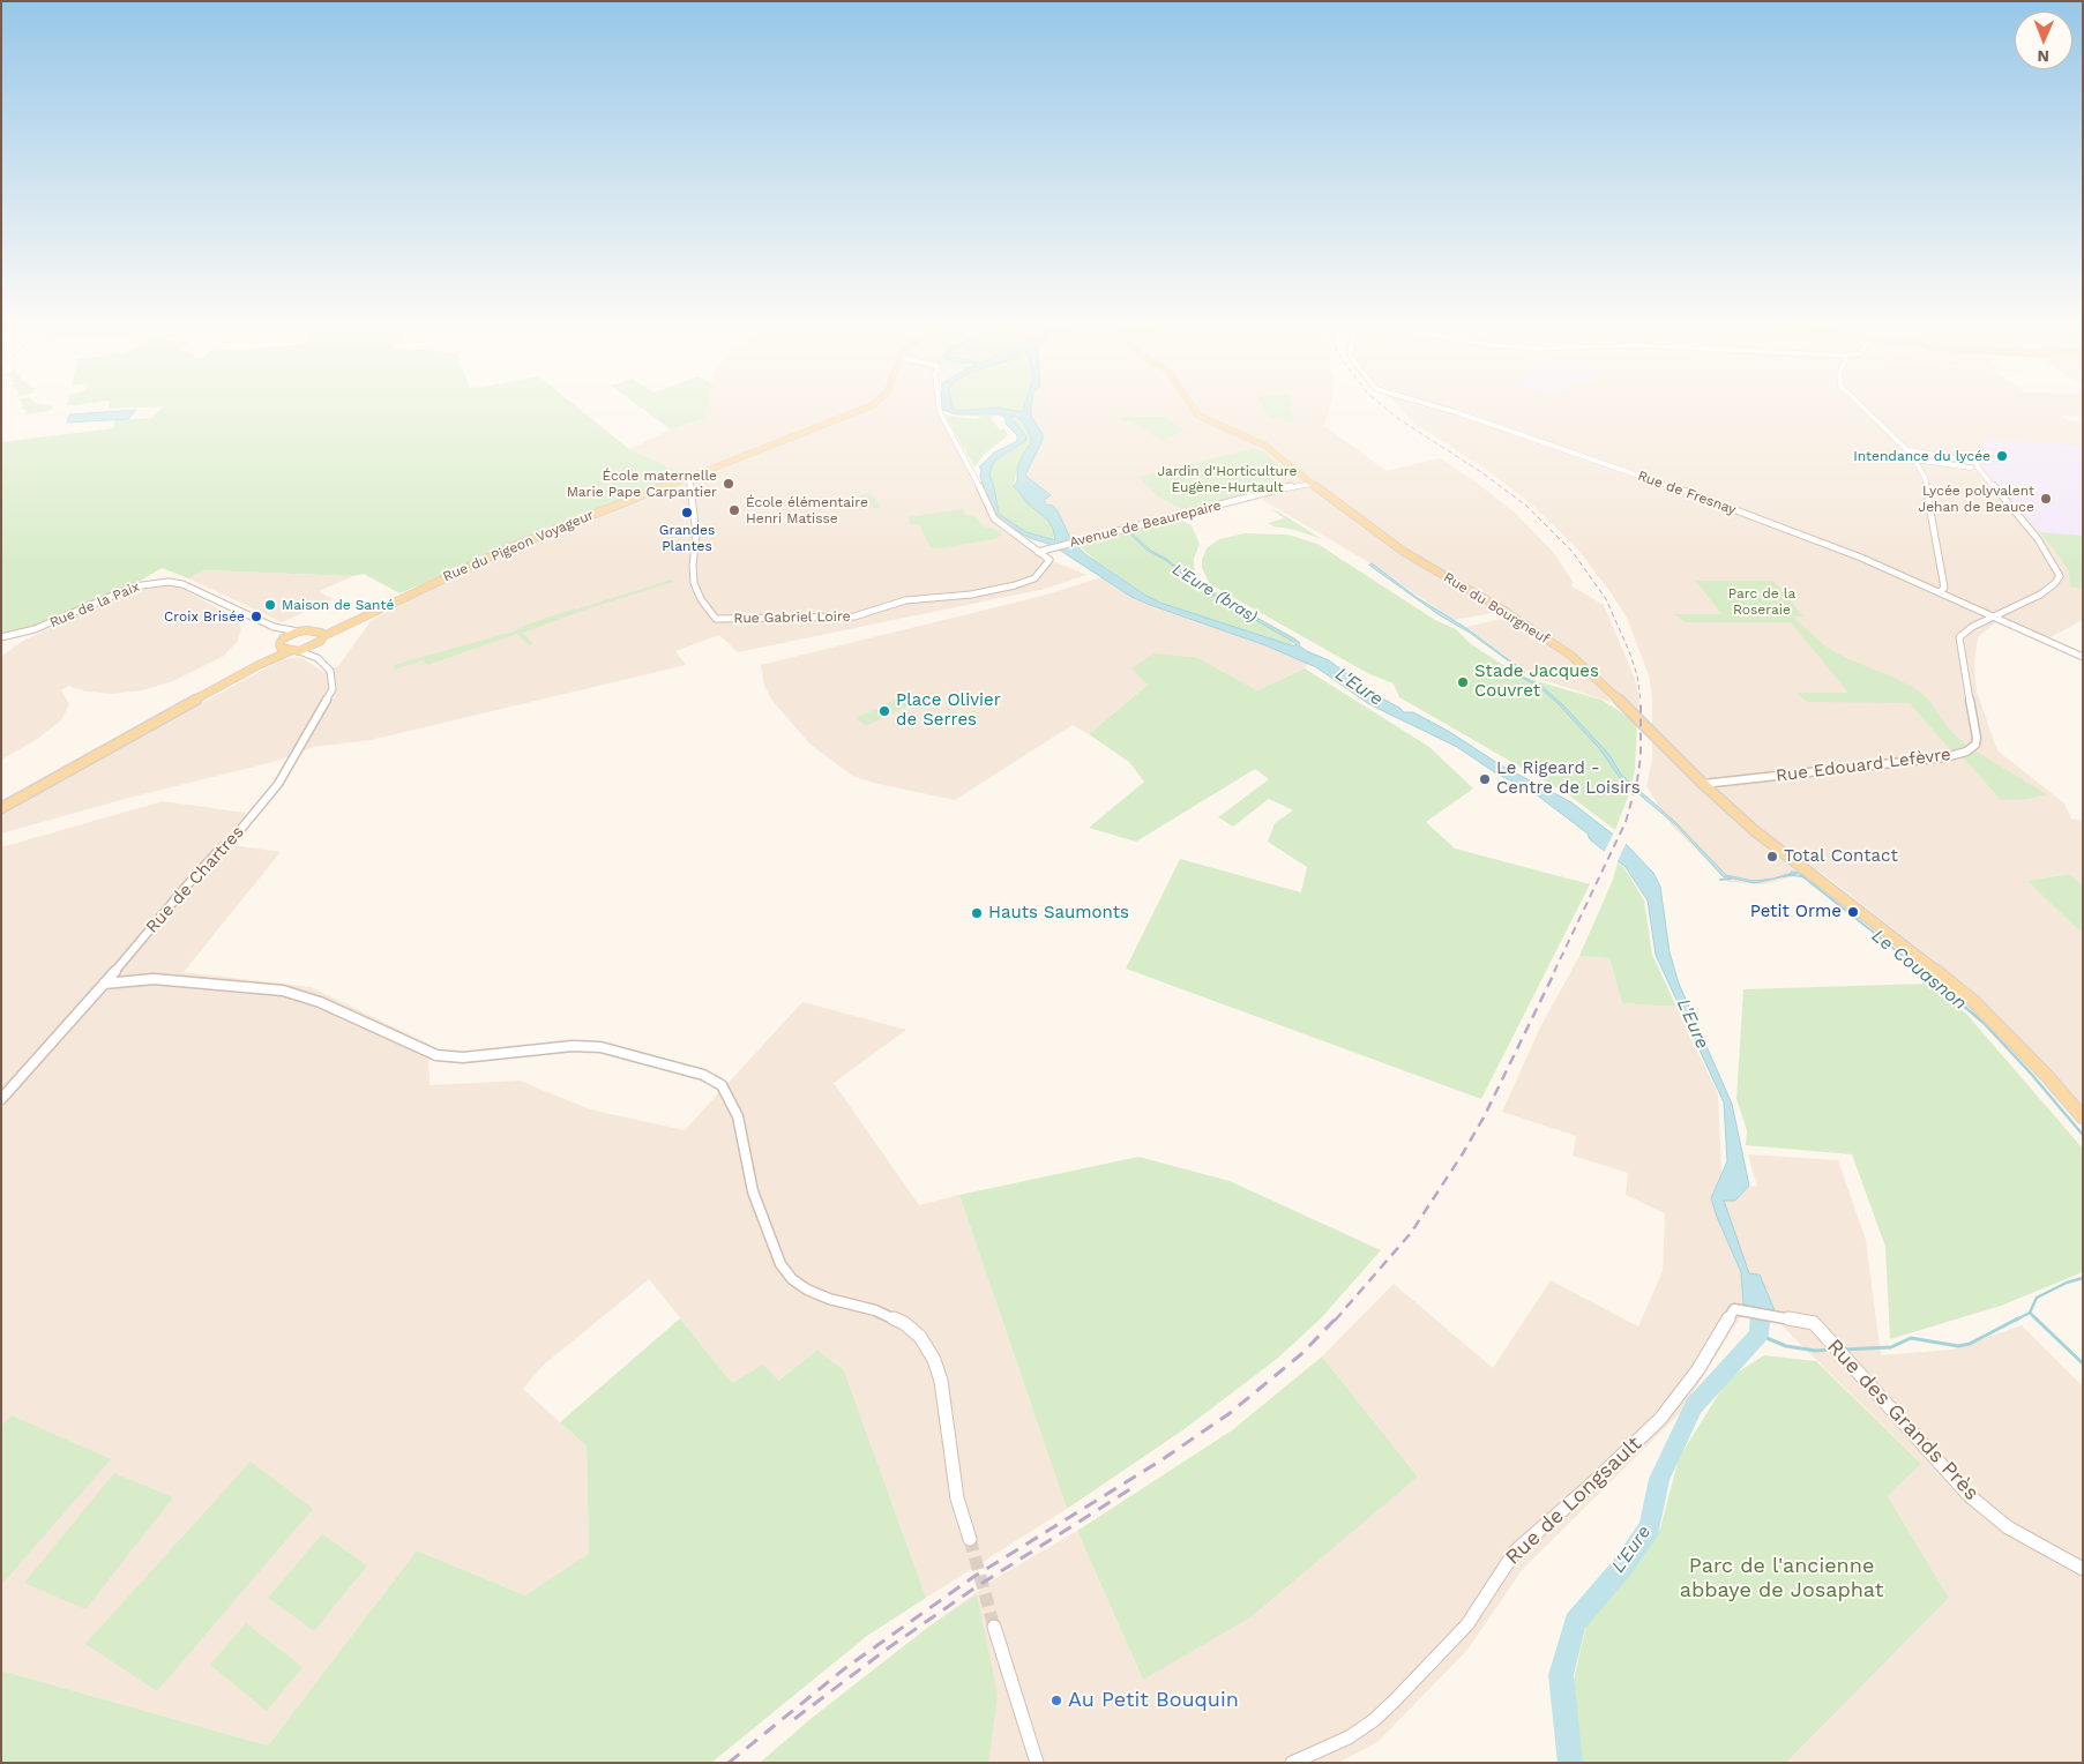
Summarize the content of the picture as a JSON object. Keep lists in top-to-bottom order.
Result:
{
  "streets": {
    "main road": ["Rue du Pigeon Voyageur", "Rue du Bourgneuf"],
    "street": [
      "Rue de Fresnay",
      "Avenue de Beaurepaire",
      "Rue de la Paix",
      "Rue Gabriel Loire",
      "Rue Edouard Lefèvre",
      "Rue de Chartres",
      "Rue des Grands Près",
      "Rue de Longsault"
    ]
  },
  "crossings": [
    ["Rue de Fresnay", "Rue Edouard Lefèvre"],
    ["Avenue de Beaurepaire", "Rue du Bourgneuf"],
    ["Avenue de Beaurepaire", "Rue Gabriel Loire"],
    ["Rue du Pigeon Voyageur", "Rue Gabriel Loire"],
    ["Rue du Bourgneuf", "Rue Edouard Lefèvre"],
    ["Rue des Grands Près", "Rue de Longsault"]
  ],
  "water": ["L'Eure (bras)", "L'Eure", "Le Couasnon"],
  "parks": ["Jardin d'Horticulture Eugène-Hurtault", "Parc de la Roseraie", "Parc de l'ancienne abbaye de Josaphat"],
  "places": [
    "Intendance du lycée",
    "École maternelle Marie Pape Carpantier",
    "Lycée polyvalent Jehan de Beauce",
    "École élémentaire Henri Matisse",
    "Grandes Plantes",
    "Maison de Santé",
    "Croix Brisée",
    "Stade Jacques Couvret",
    "Place Olivier de Serres",
    "Le Rigeard - Centre de Loisirs",
    "Total Contact",
    "Petit Orme",
    "Hauts Saumonts",
    "Au Petit Bouquin"
  ],
  "north": "bottom"
}
